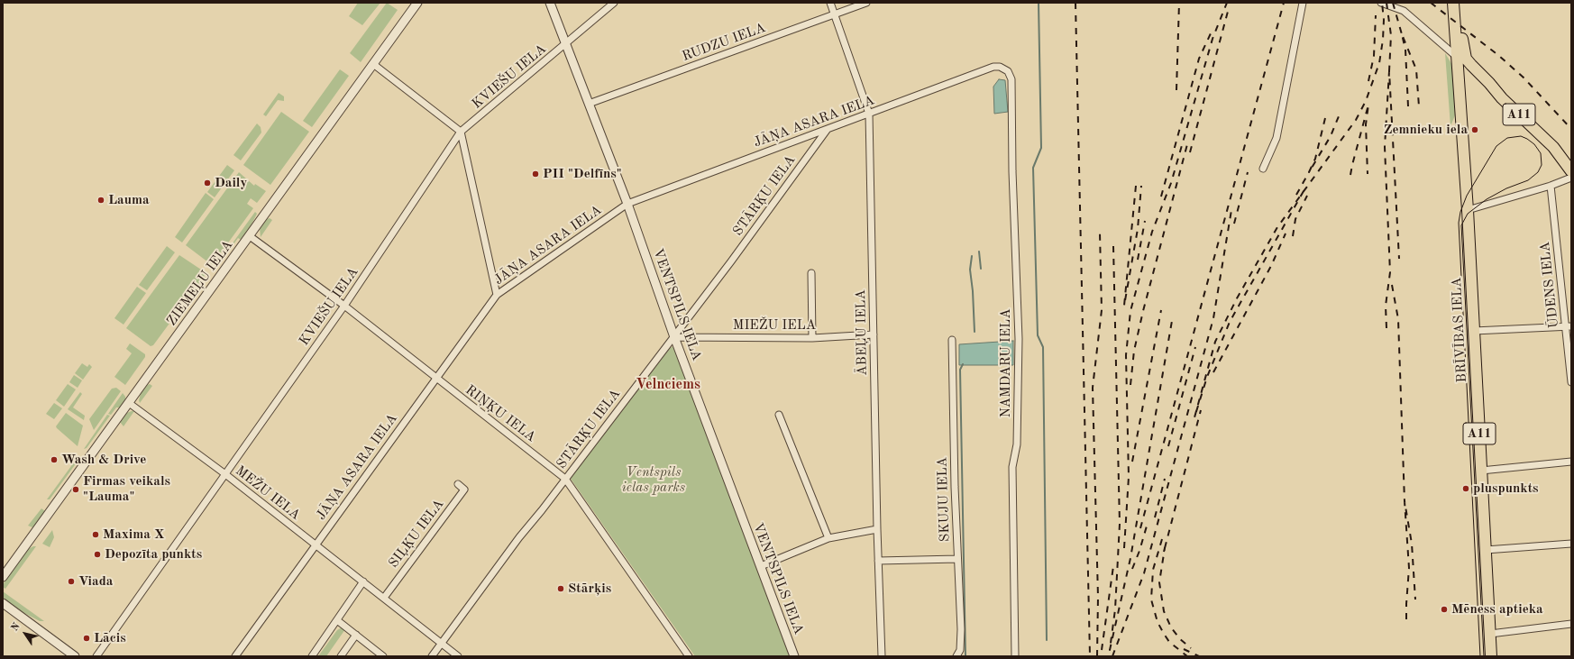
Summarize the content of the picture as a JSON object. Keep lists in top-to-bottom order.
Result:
{
  "streets": {
    "highway": ["A11", "BRĪVĪBAS IELA"],
    "street": [
      "RUDZU IELA",
      "KVIEŠU IELA",
      "JĀŅA ASARA IELA",
      "STĀRĶU IELA",
      "ZIEMEĻU IELA",
      "ŪDENS IELA",
      "VENTSPILS IELA",
      "MIEŽU IELA",
      "ĀBEĻU IELA",
      "NAMDARU IELA",
      "RIŅĶU IELA",
      "MEŽU IELA",
      "SKUJU IELA",
      "SIĻĶU IELA"
    ]
  },
  "crossings": [
    ["RUDZU IELA", "VENTSPILS IELA"],
    ["RUDZU IELA", "ĀBEĻU IELA"],
    ["KVIEŠU IELA", "VENTSPILS IELA"],
    ["KVIEŠU IELA", "RIŅĶU IELA"],
    ["KVIEŠU IELA", "MEŽU IELA"],
    ["A11", "BRĪVĪBAS IELA"],
    ["JĀŅA ASARA IELA", "STĀRĶU IELA"],
    ["JĀŅA ASARA IELA", "VENTSPILS IELA"],
    ["JĀŅA ASARA IELA", "ĀBEĻU IELA"],
    ["JĀŅA ASARA IELA", "NAMDARU IELA"],
    ["JĀŅA ASARA IELA", "RIŅĶU IELA"],
    ["JĀŅA ASARA IELA", "MEŽU IELA"],
    ["STĀRĶU IELA", "VENTSPILS IELA"],
    ["STĀRĶU IELA", "MIEŽU IELA"],
    ["STĀRĶU IELA", "RIŅĶU IELA"],
    ["STĀRĶU IELA", "MEŽU IELA"],
    ["ZIEMEĻU IELA", "RIŅĶU IELA"],
    ["ZIEMEĻU IELA", "MEŽU IELA"],
    ["VENTSPILS IELA", "MIEŽU IELA"],
    ["MIEŽU IELA", "ĀBEĻU IELA"],
    ["MEŽU IELA", "SIĻĶU IELA"]
  ],
  "districts": ["Velnciems"],
  "parks": ["Ventspils ielas parks"],
  "places": [
    "Zemnieku iela",
    "PII \"Delfīns\"",
    "Daily",
    "Lauma",
    "Wash & Drive",
    "pluspunkts",
    "Firmas veikals \"Lauma\"",
    "Maxima X",
    "Depozīta punkts",
    "Viada",
    "Stārķis",
    "Mēness aptieka",
    "Lācis"
  ],
  "north": "top left"
}
